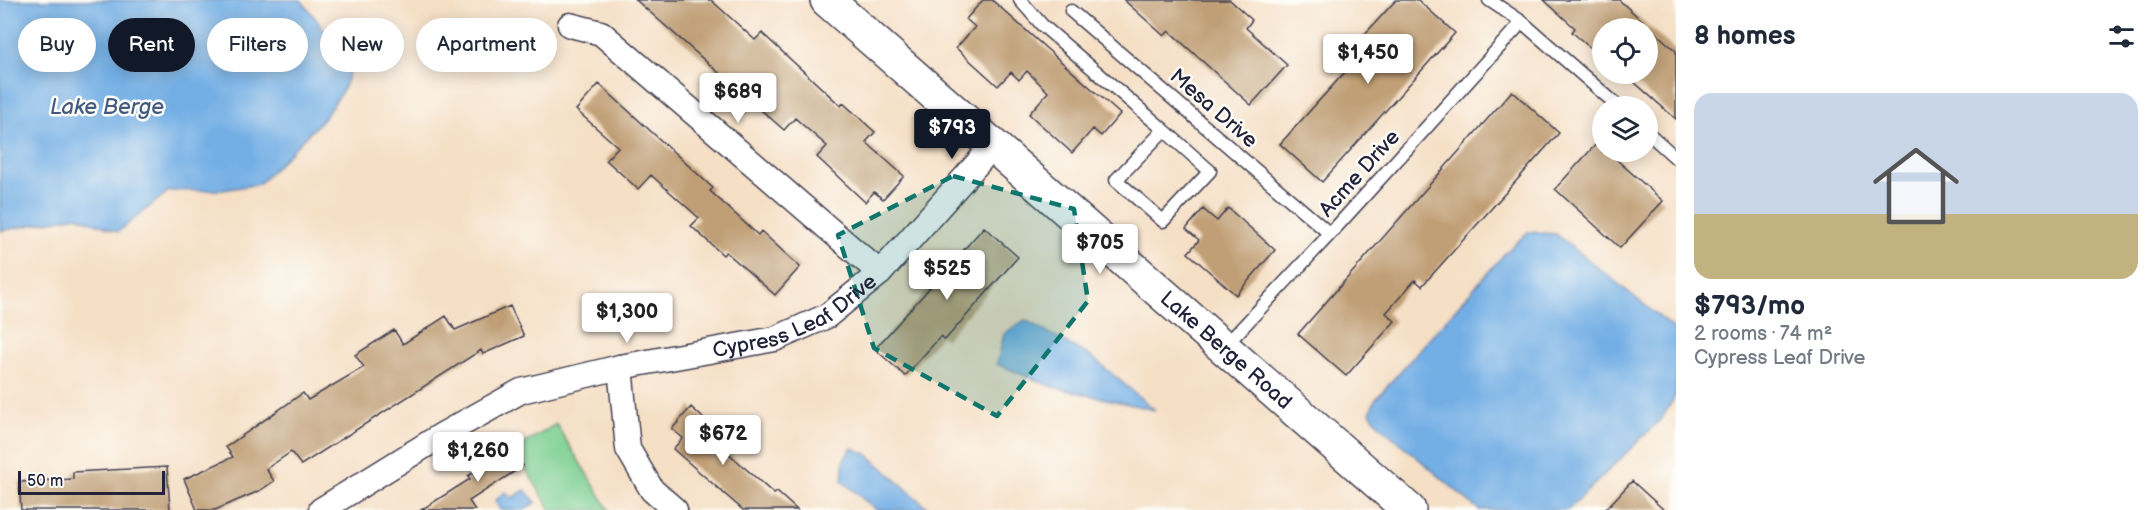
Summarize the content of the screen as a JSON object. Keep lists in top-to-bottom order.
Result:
{
  "streets": {
    "street": ["Cypress Leaf Drive", "Lake Berge Road"],
    "lane": ["Mesa Drive", "Acme Drive"]
  },
  "crossings": [
    ["Mesa Drive", "Acme Drive"],
    ["Acme Drive", "Lake Berge Road"],
    ["Cypress Leaf Drive", "Lake Berge Road"]
  ],
  "water": ["Lake Berge"],
  "scale_bar": "50 m",
  "page": {
    "heading": "8 homes",
    "chip": [
      "Buy",
      "Rent",
      "Filters",
      "New",
      "Apartment"
    ],
    "price": [
      "$1,450",
      "$689",
      "$793",
      "$705",
      "$525",
      "$1,300",
      "$672",
      "$1,260"
    ],
    "list": [
      {
        "name": "$793/mo",
        "note": "2 rooms · 74 m² · Cypress Leaf Drive"
      }
    ],
    "scale": "50 m"
  }
}
